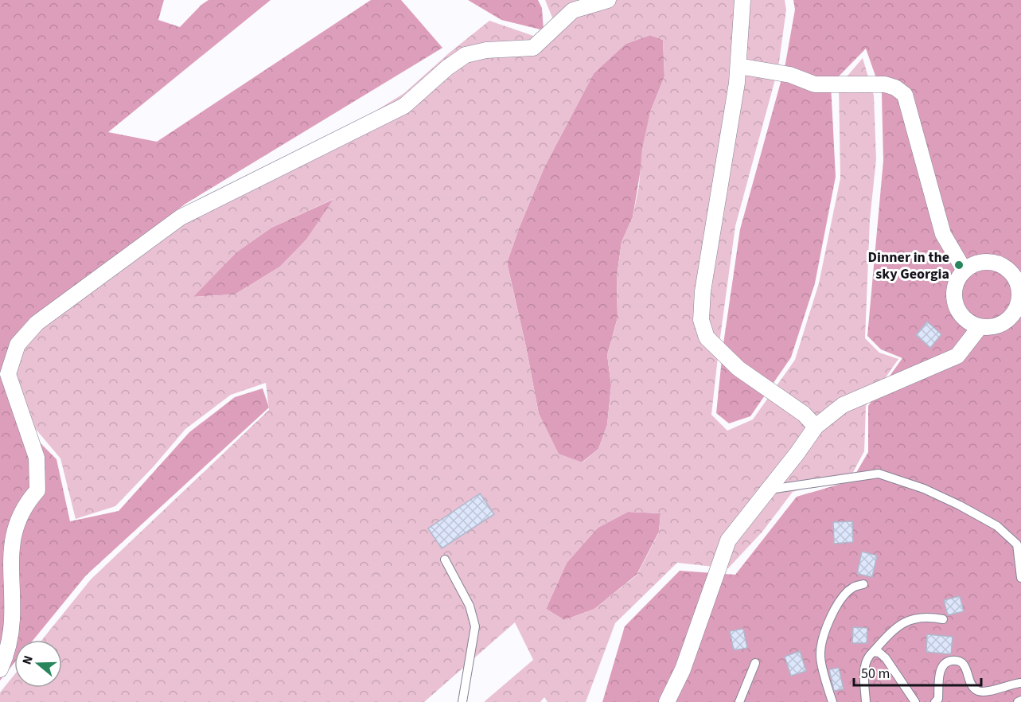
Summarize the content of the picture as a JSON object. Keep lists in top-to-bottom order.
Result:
{
  "places": ["Dinner in the sky Georgia"],
  "scale_bar": "50 m",
  "north": "left"
}
